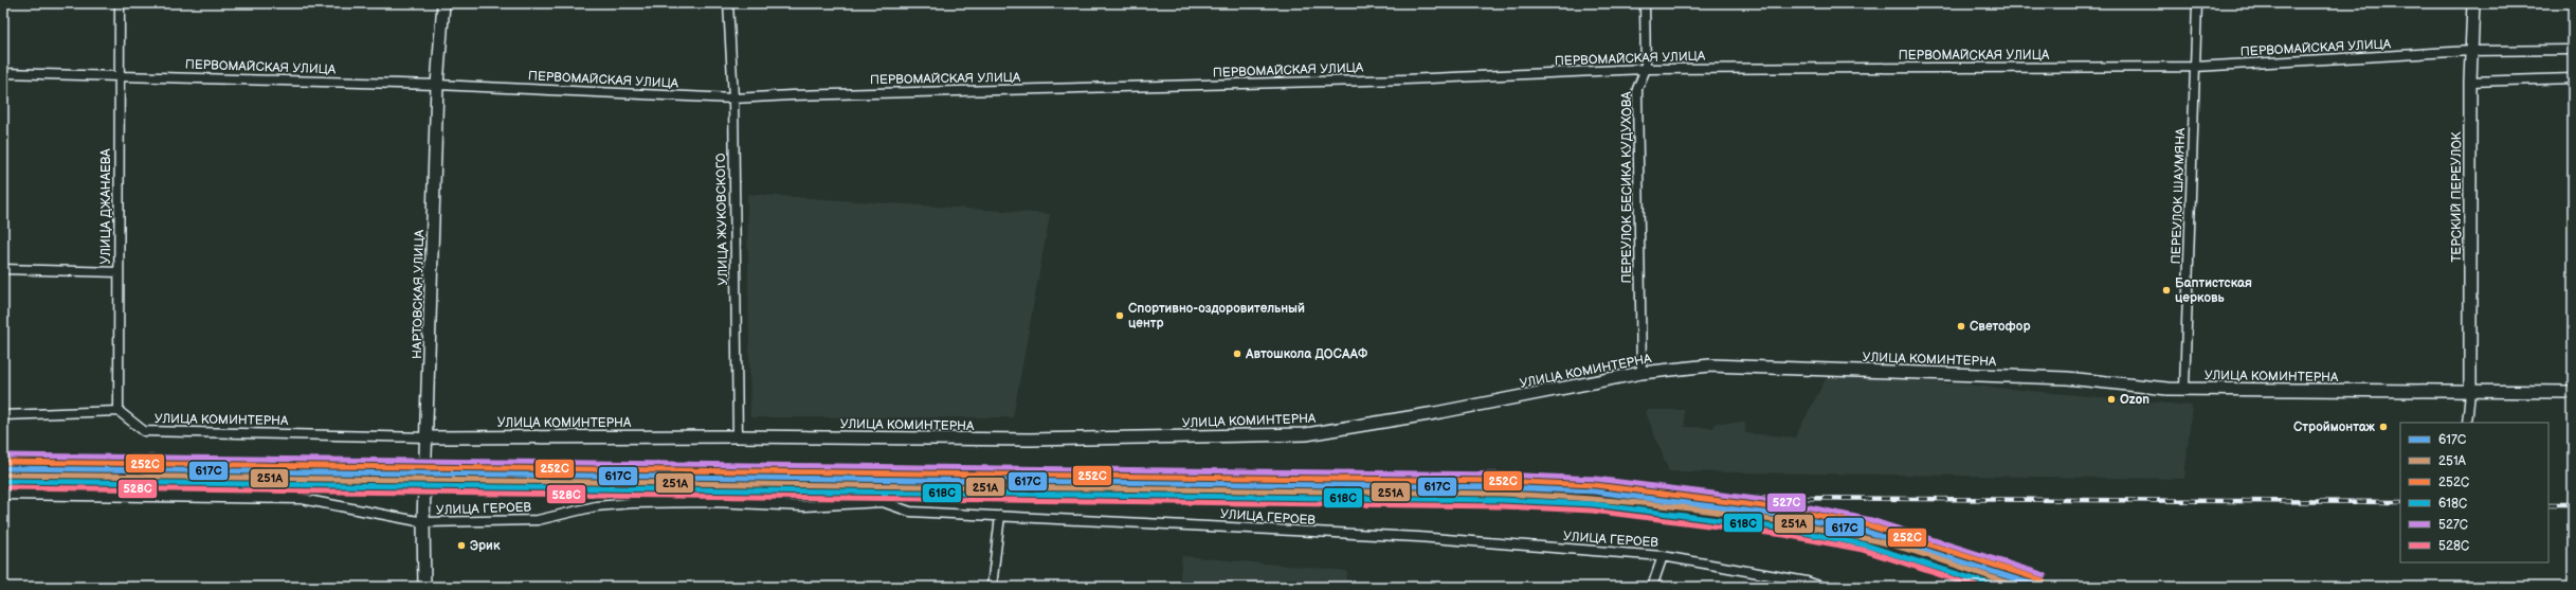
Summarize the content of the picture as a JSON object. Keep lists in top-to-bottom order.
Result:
{
  "streets": {
    "street": [
      "ПЕРВОМАЙСКАЯ УЛИЦА",
      "ПЕРЕУЛОК БЕСИКА КУДУХОВА",
      "ПЕРЕУЛОК ШАУМЯНА",
      "ТЕРСКИЙ ПЕРЕУЛОК",
      "УЛИЦА ДЖАНАЕВА",
      "УЛИЦА ЖУКОВСКОГО",
      "НАРТОВСКАЯ УЛИЦА",
      "УЛИЦА КОМИНТЕРНА",
      "УЛИЦА ГЕРОЕВ"
    ]
  },
  "crossings": [
    ["ПЕРВОМАЙСКАЯ УЛИЦА", "ПЕРЕУЛОК БЕСИКА КУДУХОВА"],
    ["ПЕРВОМАЙСКАЯ УЛИЦА", "ПЕРЕУЛОК ШАУМЯНА"],
    ["ПЕРВОМАЙСКАЯ УЛИЦА", "ТЕРСКИЙ ПЕРЕУЛОК"],
    ["ПЕРВОМАЙСКАЯ УЛИЦА", "УЛИЦА ДЖАНАЕВА"],
    ["ПЕРВОМАЙСКАЯ УЛИЦА", "УЛИЦА ЖУКОВСКОГО"],
    ["ПЕРВОМАЙСКАЯ УЛИЦА", "НАРТОВСКАЯ УЛИЦА"],
    ["ПЕРЕУЛОК БЕСИКА КУДУХОВА", "УЛИЦА КОМИНТЕРНА"],
    ["ПЕРЕУЛОК ШАУМЯНА", "УЛИЦА КОМИНТЕРНА"],
    ["ТЕРСКИЙ ПЕРЕУЛОК", "УЛИЦА КОМИНТЕРНА"],
    ["УЛИЦА ДЖАНАЕВА", "УЛИЦА КОМИНТЕРНА"],
    ["УЛИЦА ЖУКОВСКОГО", "УЛИЦА КОМИНТЕРНА"],
    ["НАРТОВСКАЯ УЛИЦА", "УЛИЦА КОМИНТЕРНА"],
    ["НАРТОВСКАЯ УЛИЦА", "УЛИЦА ГЕРОЕВ"]
  ],
  "places": [
    "Баптистская церковь",
    "Спортивно-оздоровительный центр",
    "Светофор",
    "Автошкола ДОСААФ",
    "Ozon",
    "Строймонтаж",
    "Эрик"
  ],
  "lines": [
    "transit line 527С",
    "transit line 252С",
    "transit line 617C",
    "transit line 251А",
    "transit line 618С",
    "transit line 528С"
  ],
  "legend": [
    "617C",
    "251А",
    "252С",
    "618С",
    "527С",
    "528С"
  ]
}
